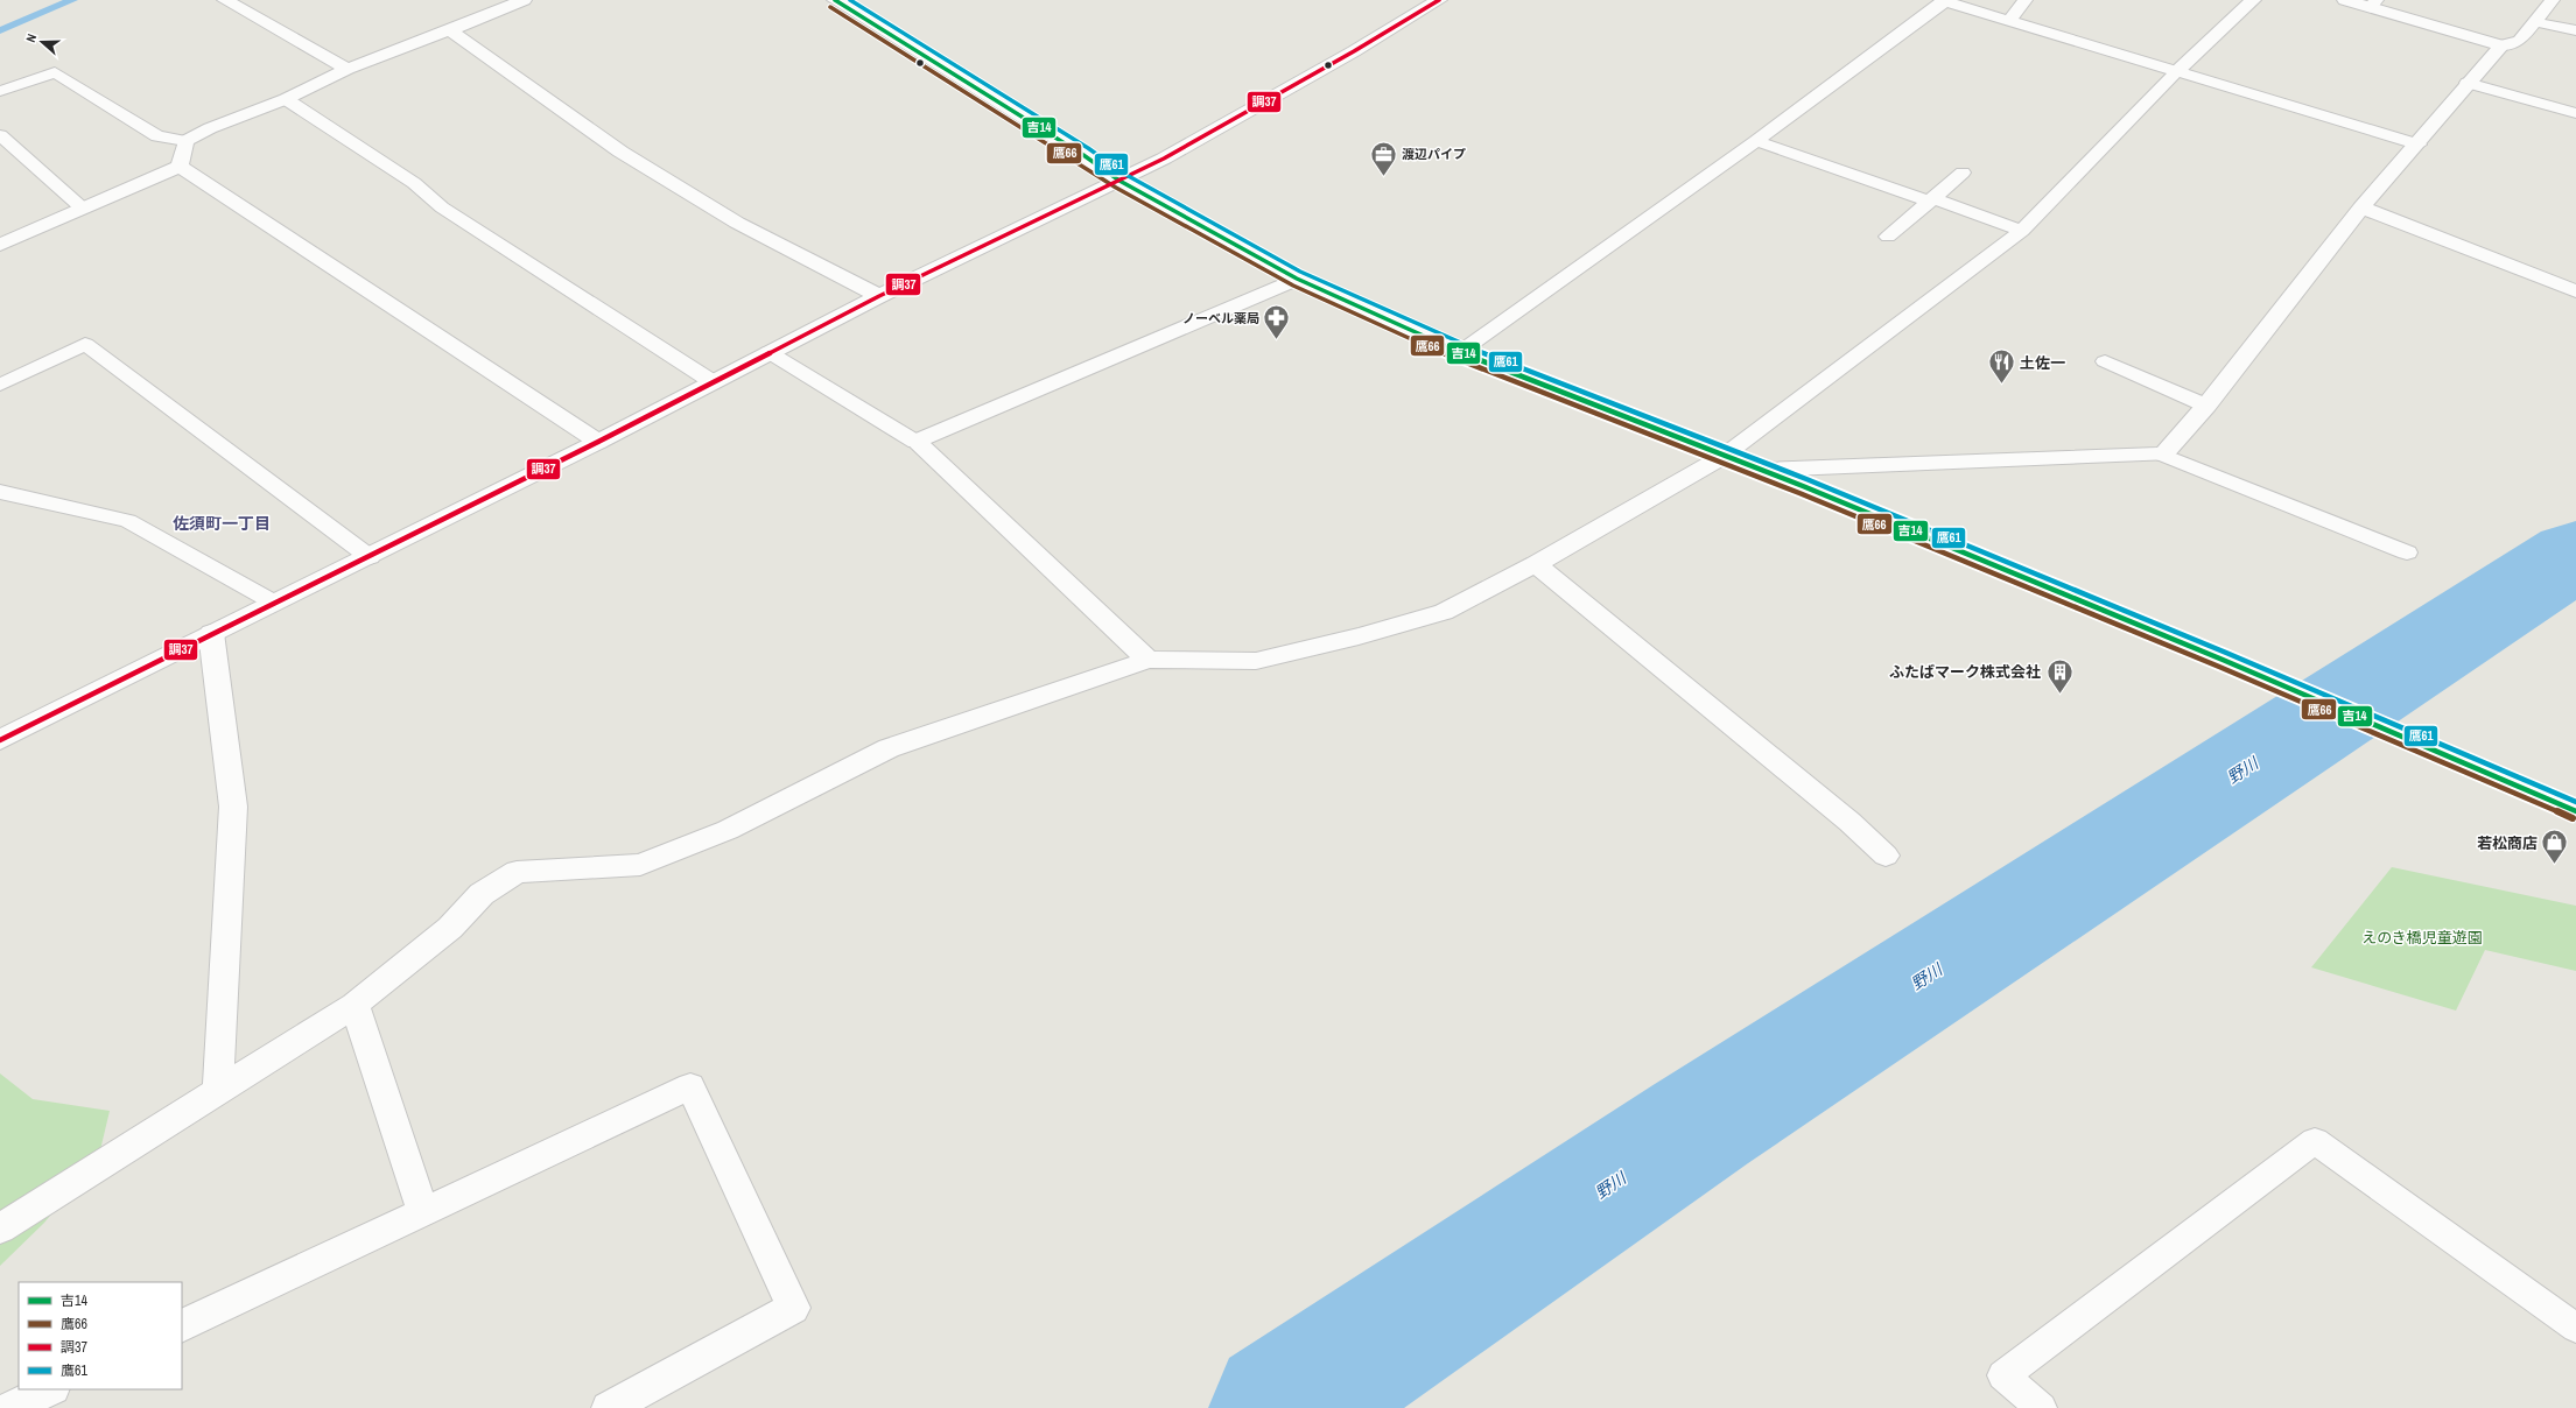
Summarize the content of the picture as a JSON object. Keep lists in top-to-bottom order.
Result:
{
  "districts": ["佐須町一丁目"],
  "water": ["野川"],
  "parks": ["えのき橋児童遊園"],
  "places": {
    "office": ["渡辺パイプ"],
    "pharmacy": ["ノーベル薬局"],
    "restaurant": ["土佐一"],
    "building": ["ふたばマーク株式会社"],
    "shop": ["若松商店"]
  },
  "lines": [
    "transit line 吉14",
    "transit line 調37",
    "transit line 鷹61",
    "transit line 鷹66"
  ],
  "legend": [
    "吉14",
    "鷹66",
    "調37",
    "鷹61"
  ],
  "north": "left"
}
